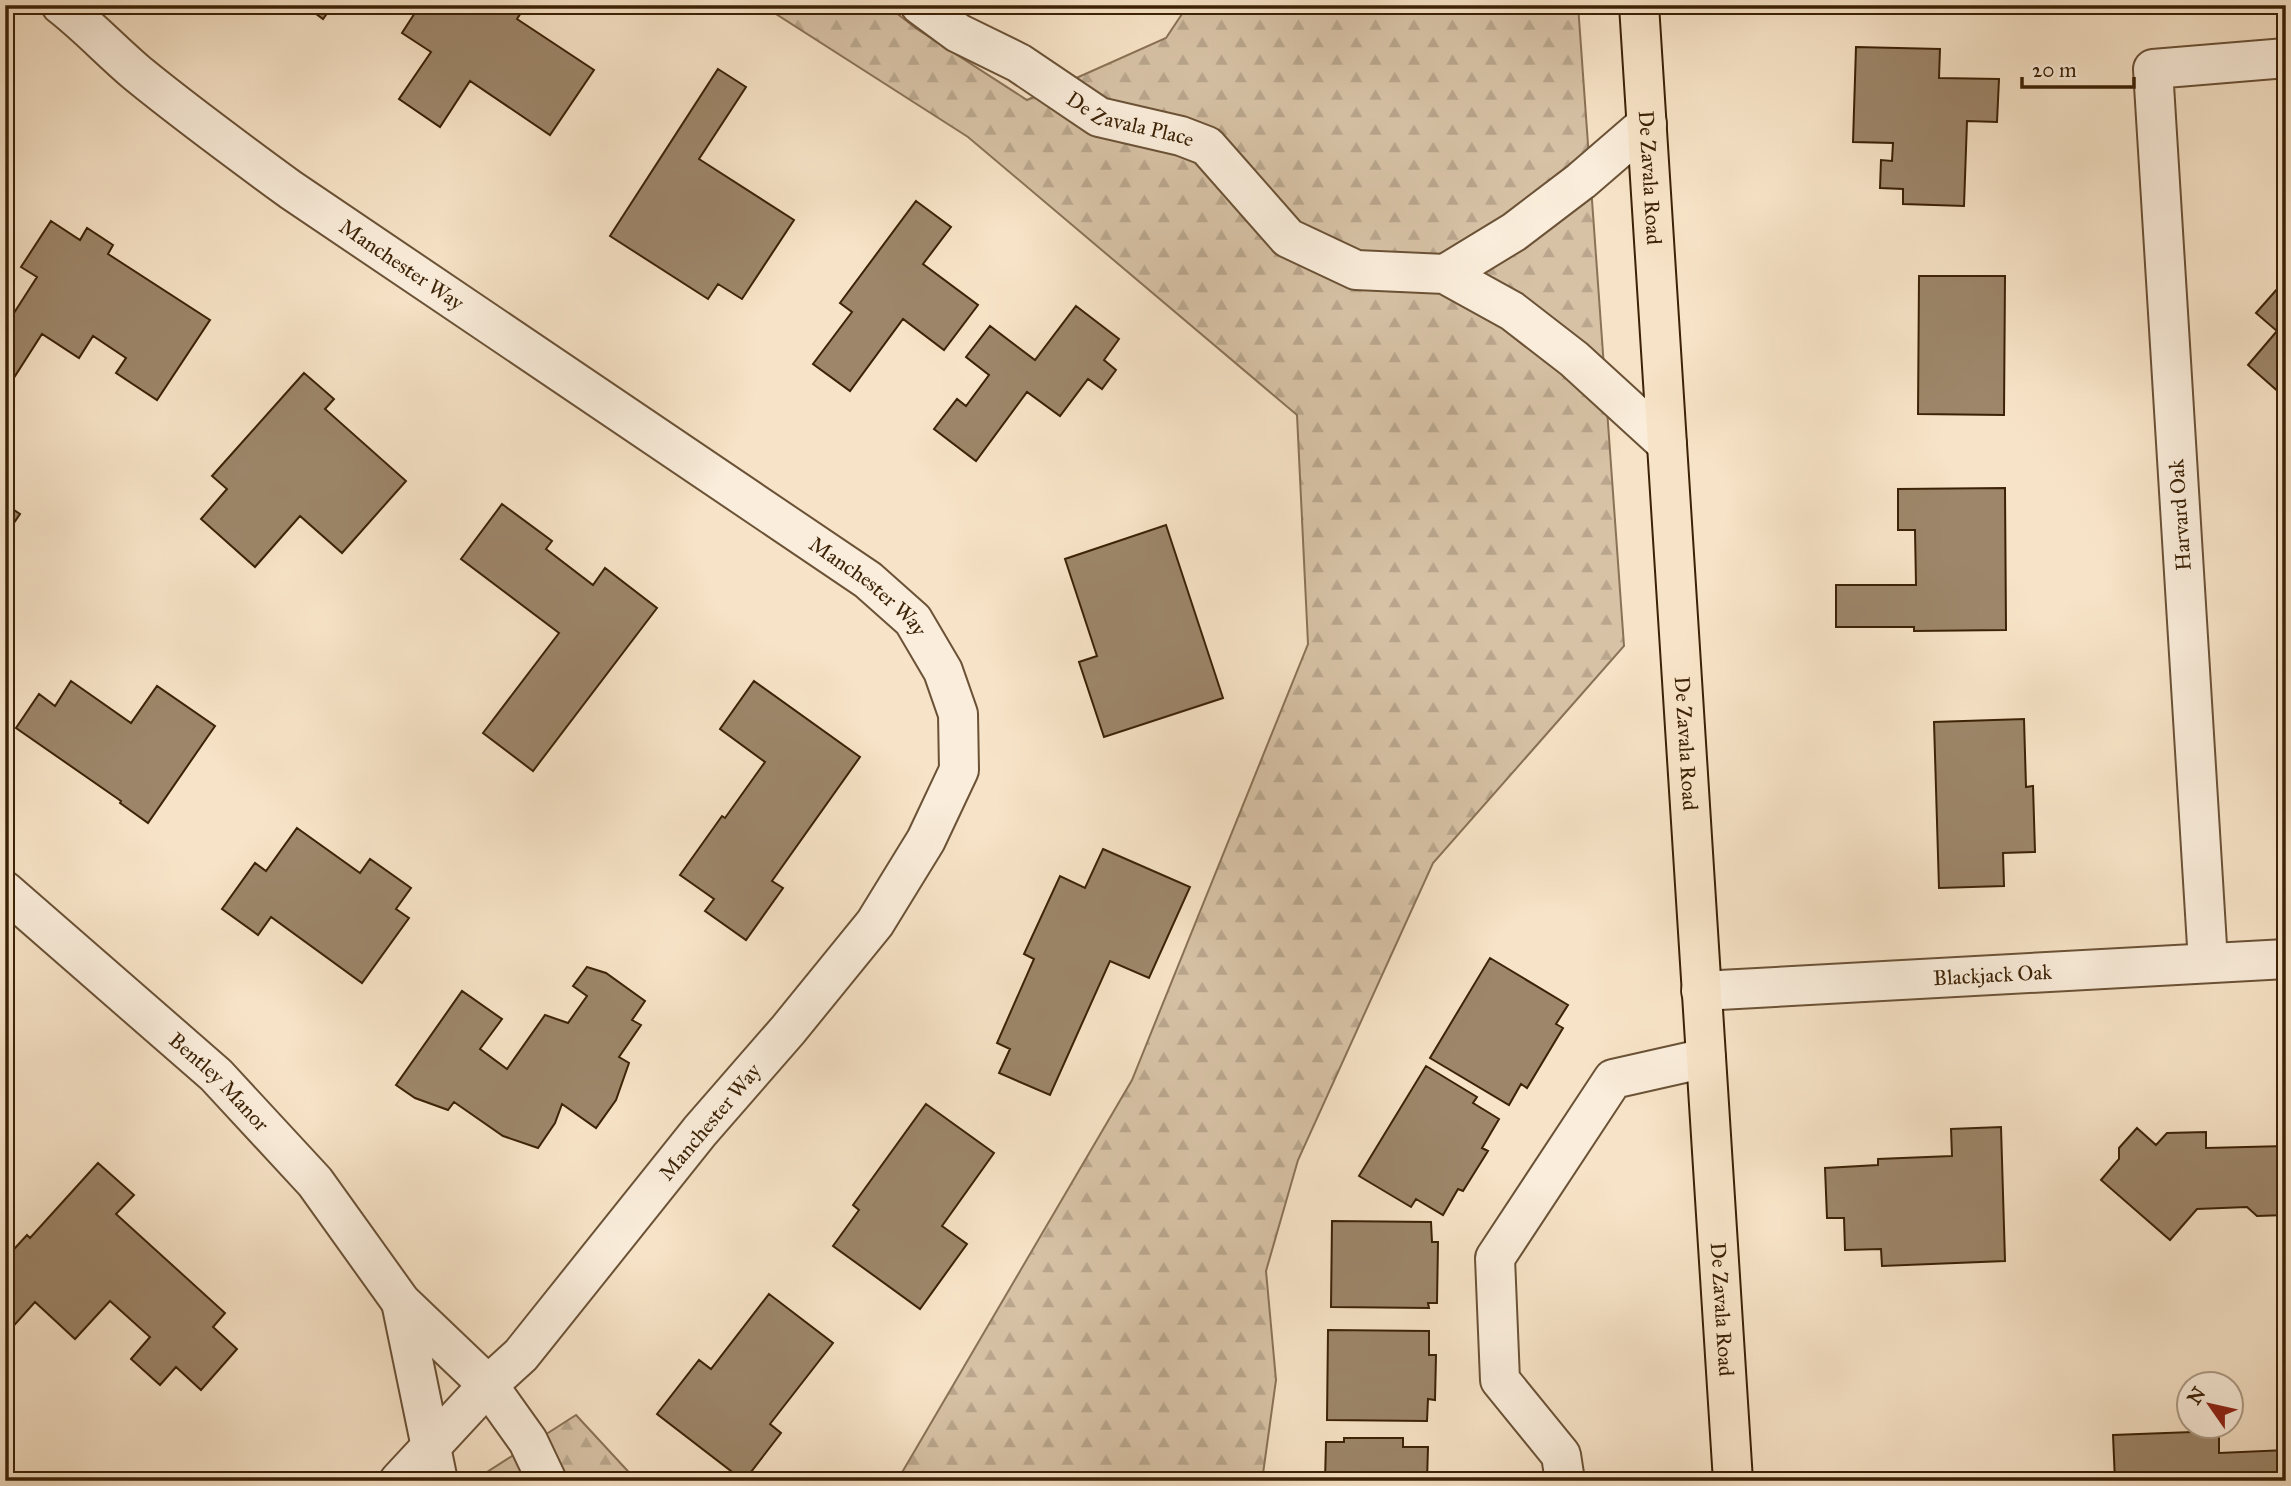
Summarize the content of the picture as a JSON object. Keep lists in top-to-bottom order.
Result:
{
  "streets": {
    "main road": ["De Zavala Road"],
    "street": [
      "De Zavala Place",
      "Manchester Way",
      "Harvard Oak",
      "Blackjack Oak",
      "Bentley Manor"
    ]
  },
  "crossings": [
    ["De Zavala Place", "De Zavala Road"],
    ["De Zavala Road", "Blackjack Oak"],
    ["Manchester Way", "Bentley Manor"],
    ["Harvard Oak", "Blackjack Oak"]
  ],
  "scale_bar": "20 m",
  "north": "top left"
}
